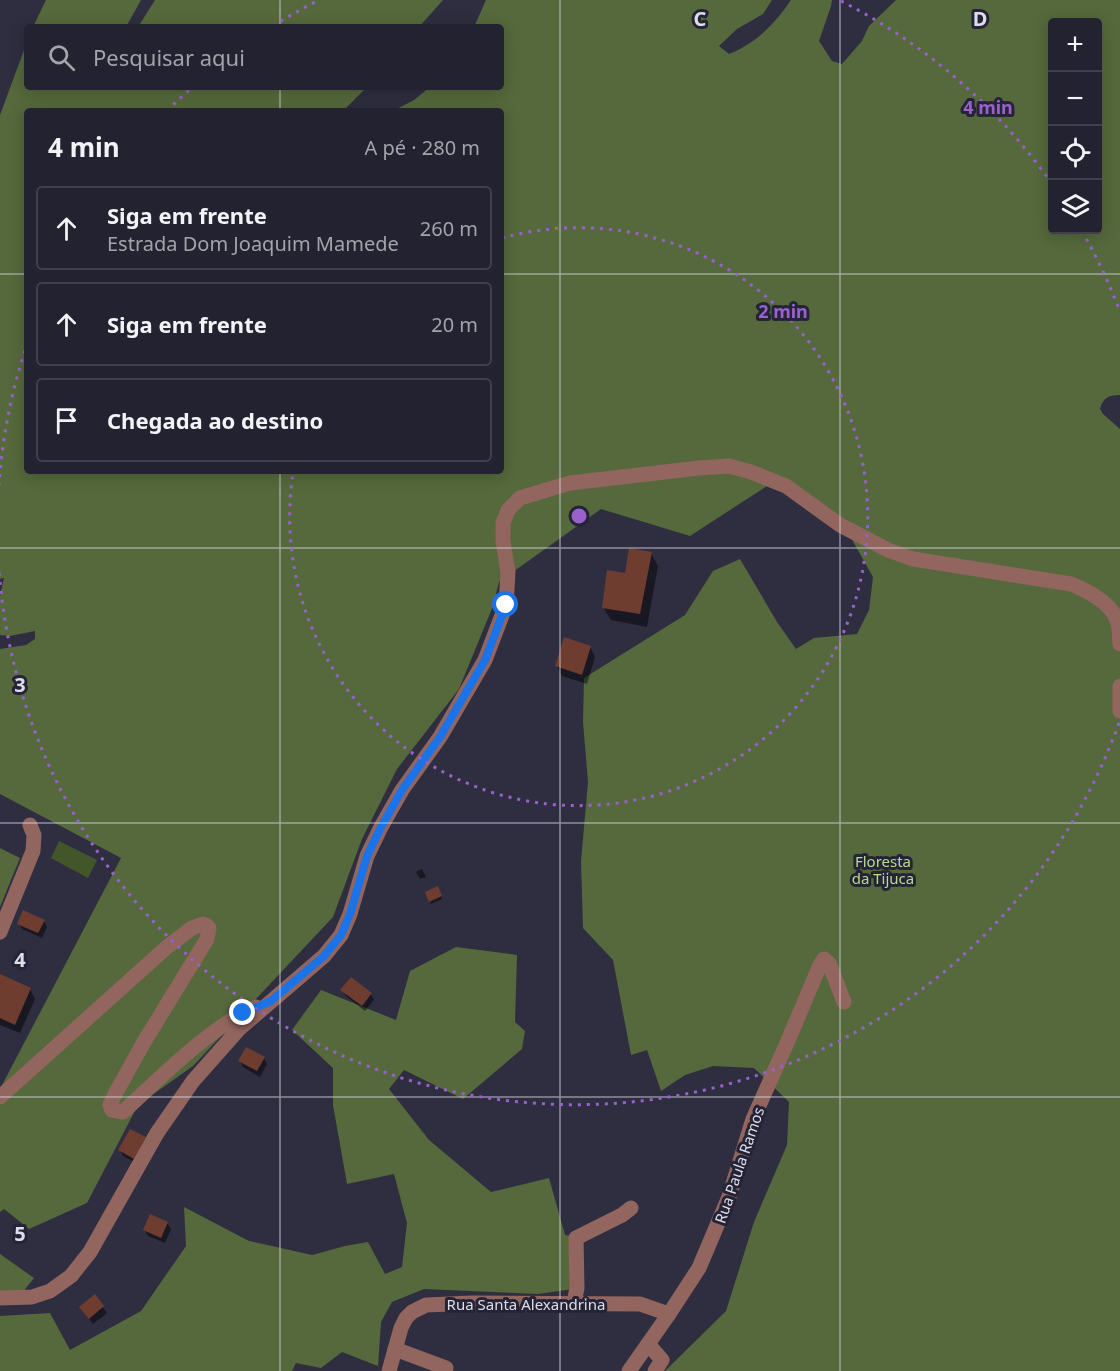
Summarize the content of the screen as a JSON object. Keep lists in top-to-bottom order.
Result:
{
  "streets": {
    "street": ["Rua Paula Ramos", "Rua Santa Alexandrina"]
  },
  "crossings": [
    ["Rua Paula Ramos", "Rua Santa Alexandrina"]
  ],
  "parks": ["Floresta da Tijuca"],
  "page": {
    "map_buttons": ["+", "−"],
    "search": "Pesquisar aqui",
    "heading": ["4 min", "A pé · 280 m"],
    "list": [
      ["Siga em frente", "Estrada Dom Joaquim Mamede", "260 m"],
      ["Siga em frente", "20 m"],
      "Chegada ao destino"
    ]
  },
  "grid": {
    "columns": ["C", "D"],
    "rows": ["3", "4", "5"]
  },
  "rings": ["4 min", "2 min"]
}
